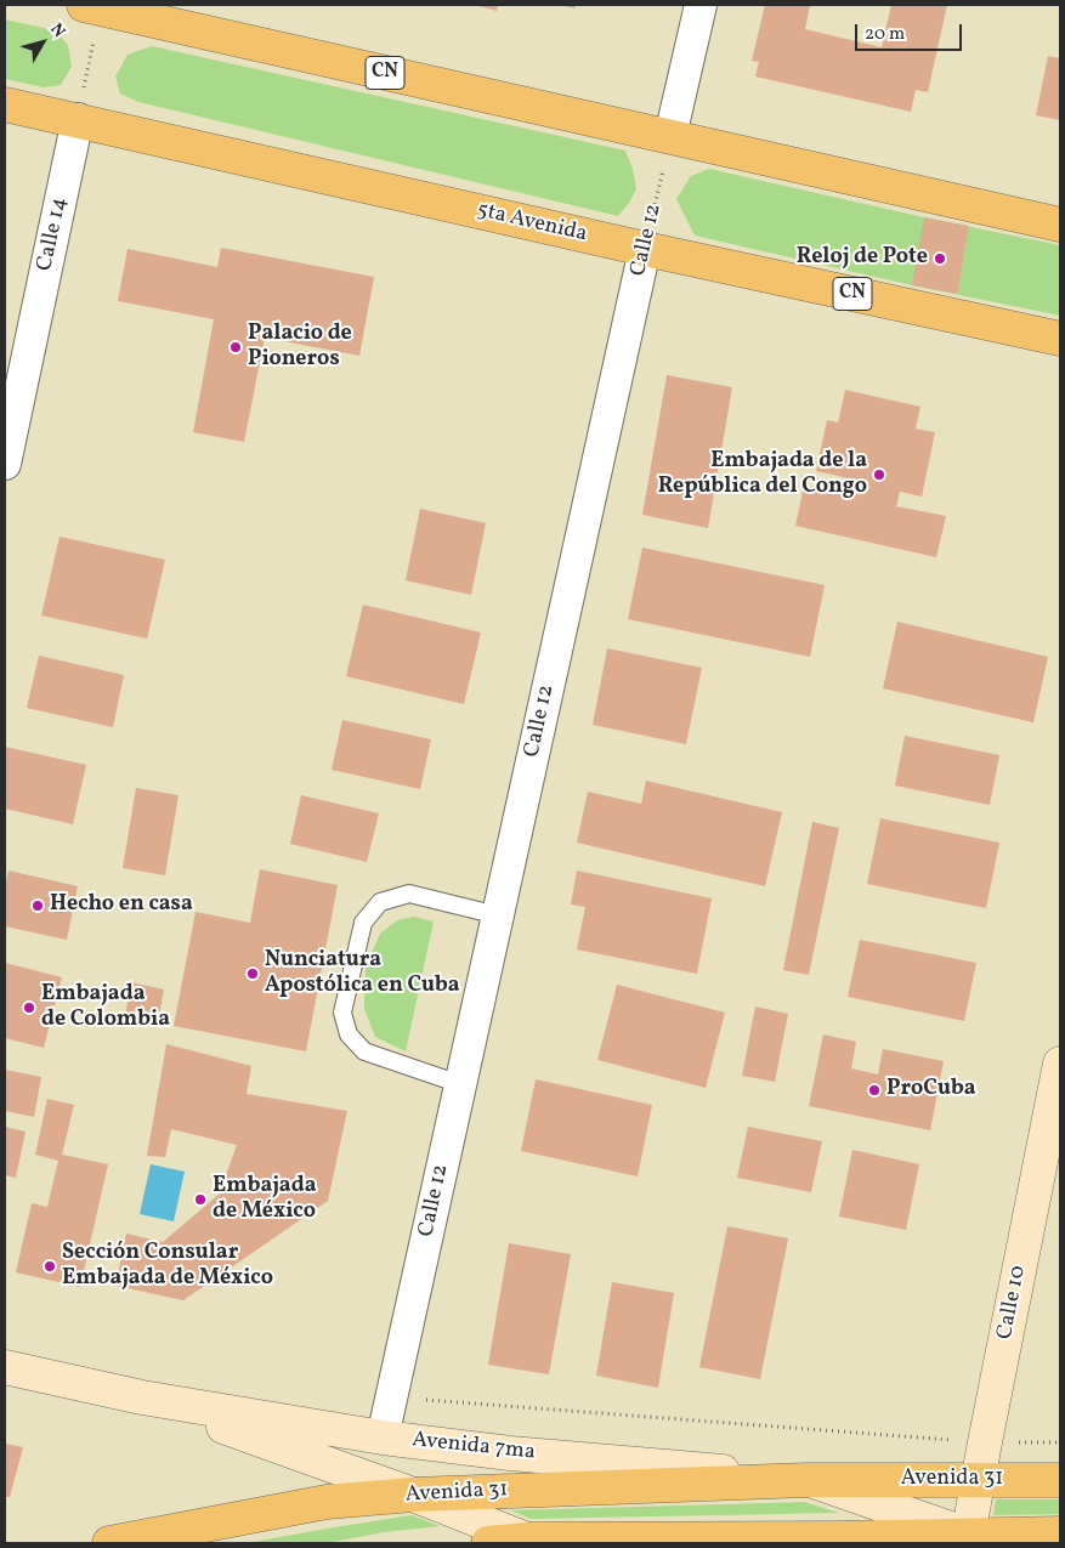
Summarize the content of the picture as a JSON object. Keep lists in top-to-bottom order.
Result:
{
  "streets": {
    "main road": [
      "CN",
      "5ta Avenida",
      "Calle 10",
      "Avenida 7ma",
      "Avenida 31"
    ],
    "street": ["Calle 14", "Calle 12"]
  },
  "crossings": [
    ["CN", "Calle 12"],
    ["5ta Avenida", "Calle 14"],
    ["5ta Avenida", "Calle 12"],
    ["Calle 12", "Avenida 7ma"],
    ["Calle 10", "Avenida 31"],
    ["Avenida 7ma", "Avenida 31"]
  ],
  "places": [
    "Reloj de Pote",
    "Palacio de Pioneros",
    "Embajada de la República del Congo",
    "Hecho en casa",
    "Nunciatura Apostólica en Cuba",
    "Embajada de Colombia",
    "ProCuba",
    "Embajada de México",
    "Sección Consular Embajada de México"
  ],
  "scale_bar": "20 m",
  "north": "top right"
}
